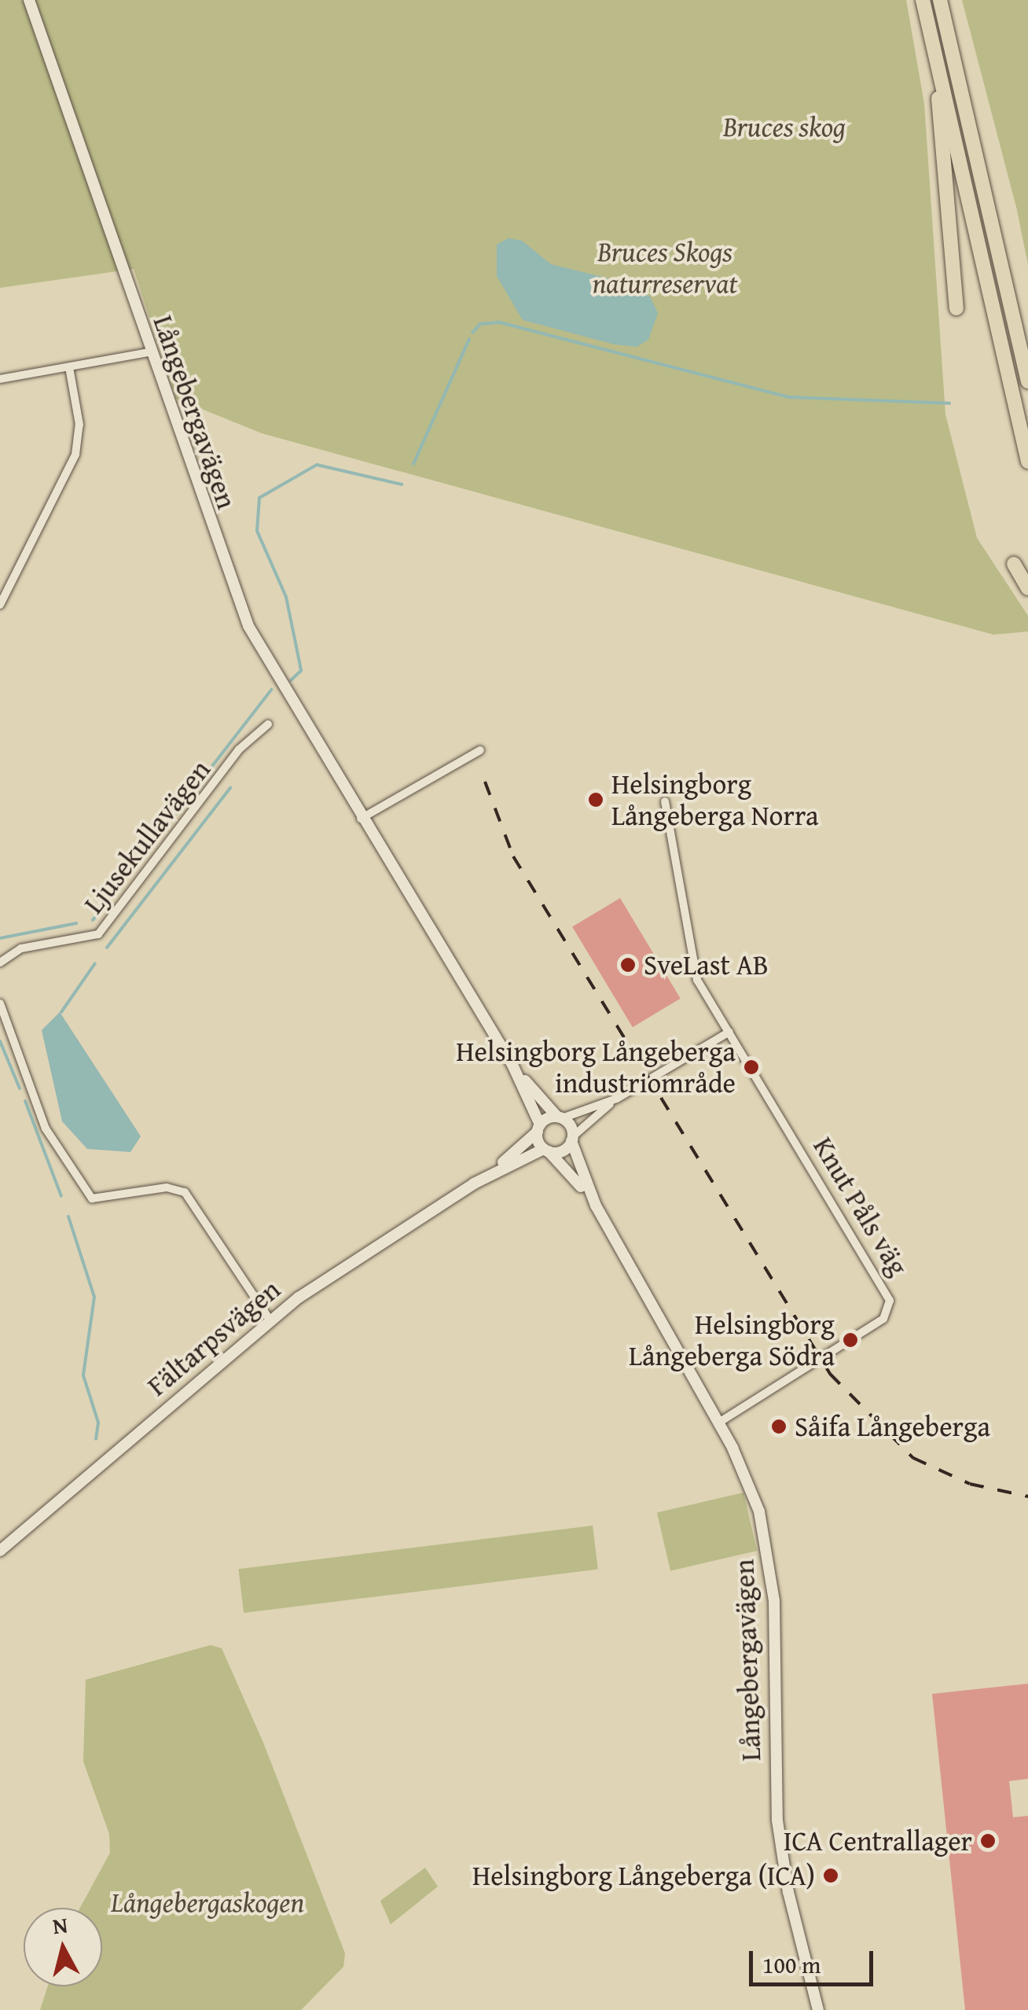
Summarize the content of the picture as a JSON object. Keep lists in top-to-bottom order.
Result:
{
  "streets": {
    "street": [
      "Långebergavägen",
      "Ljusekullavägen",
      "Knut Påls väg",
      "Fältarpsvägen"
    ]
  },
  "crossings": [
    ["Långebergavägen", "Knut Påls väg"],
    ["Långebergavägen", "Fältarpsvägen"]
  ],
  "parks": ["Bruces skog", "Bruces Skogs naturreservat", "Långebergaskogen"],
  "places": [
    "Helsingborg Långeberga Norra",
    "SveLast AB",
    "Helsingborg Långeberga industriområde",
    "Helsingborg Långeberga Södra",
    "Såifa Långeberga",
    "ICA Centrallager",
    "Helsingborg Långeberga (ICA)"
  ],
  "scale_bar": "100 m",
  "north": "top"
}
